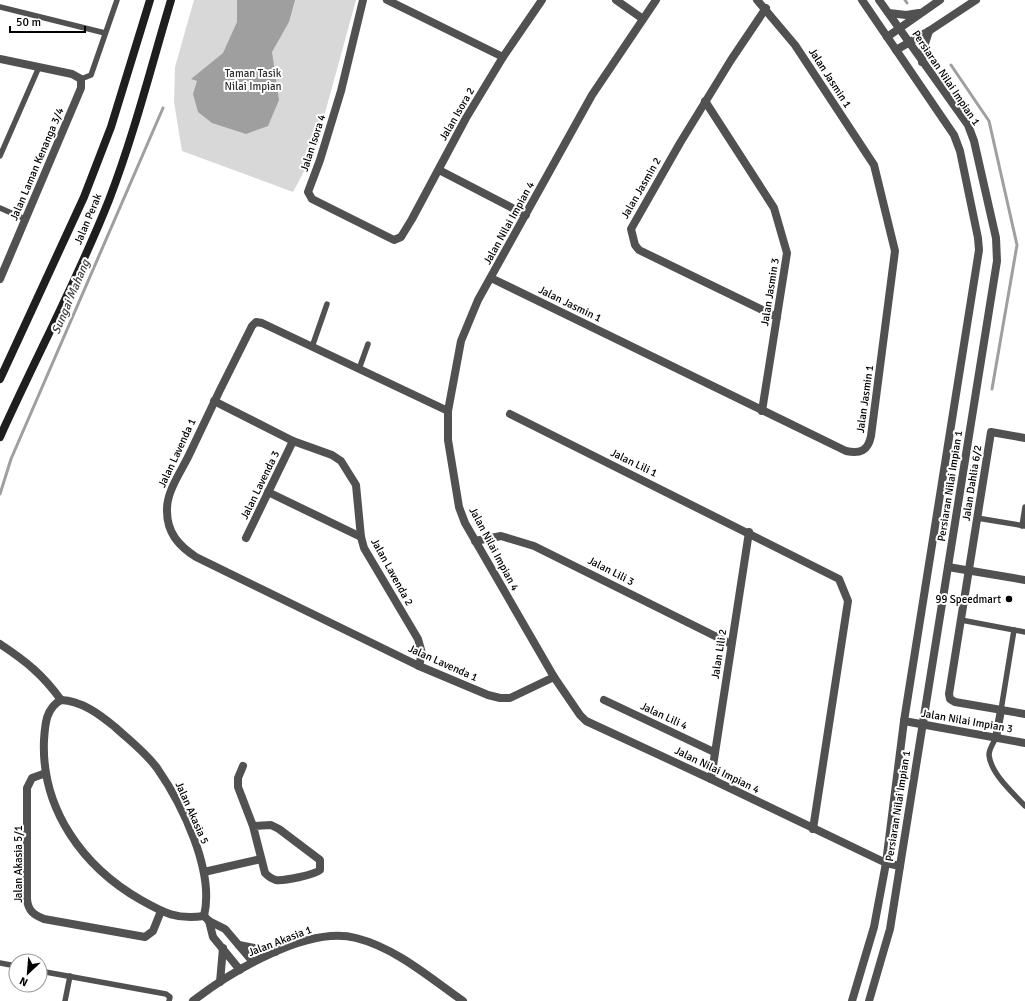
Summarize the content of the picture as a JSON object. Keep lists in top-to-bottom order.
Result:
{
  "streets": {
    "main road": ["Jalan Perak"],
    "street": [
      "Jalan Jasmin 1",
      "Persiaran Nilai Impian 1",
      "Jalan Isora 2",
      "Jalan Isora 4",
      "Jalan Laman Kenanga 3/4",
      "Jalan Jasmin 2",
      "Jalan Nilai Impian 4",
      "Jalan Jasmin 3",
      "Jalan Lavenda 1",
      "Jalan Lili 1",
      "Jalan Dahlia 6/2",
      "Jalan Lavenda 3",
      "Jalan Lili 3",
      "Jalan Lavenda 2",
      "Jalan Lili 2",
      "Jalan Lili 4",
      "Jalan Nilai Impian 3",
      "Jalan Akasia 5",
      "Jalan Akasia 5/1",
      "Jalan Akasia 1"
    ]
  },
  "crossings": [
    ["Jalan Jasmin 1", "Jalan Jasmin 2"],
    ["Jalan Jasmin 1", "Jalan Nilai Impian 4"],
    ["Jalan Jasmin 1", "Jalan Jasmin 3"],
    ["Persiaran Nilai Impian 1", "Jalan Nilai Impian 4"],
    ["Persiaran Nilai Impian 1", "Jalan Nilai Impian 3"],
    ["Jalan Isora 2", "Jalan Isora 4"],
    ["Jalan Jasmin 2", "Jalan Jasmin 3"],
    ["Jalan Nilai Impian 4", "Jalan Lavenda 1"],
    ["Jalan Nilai Impian 4", "Jalan Lili 1"],
    ["Jalan Nilai Impian 4", "Jalan Lili 3"],
    ["Jalan Nilai Impian 4", "Jalan Lili 2"],
    ["Jalan Lavenda 1", "Jalan Lavenda 2"],
    ["Jalan Lili 1", "Jalan Lili 2"],
    ["Jalan Lavenda 3", "Jalan Lavenda 2"],
    ["Jalan Lili 3", "Jalan Lili 2"],
    ["Jalan Lili 2", "Jalan Lili 4"]
  ],
  "water": ["Sungai Mahang"],
  "parks": ["Taman Tasik Nilai Impian"],
  "places": ["99 Speedmart"],
  "scale_bar": "50 m",
  "north": "bottom left"
}
